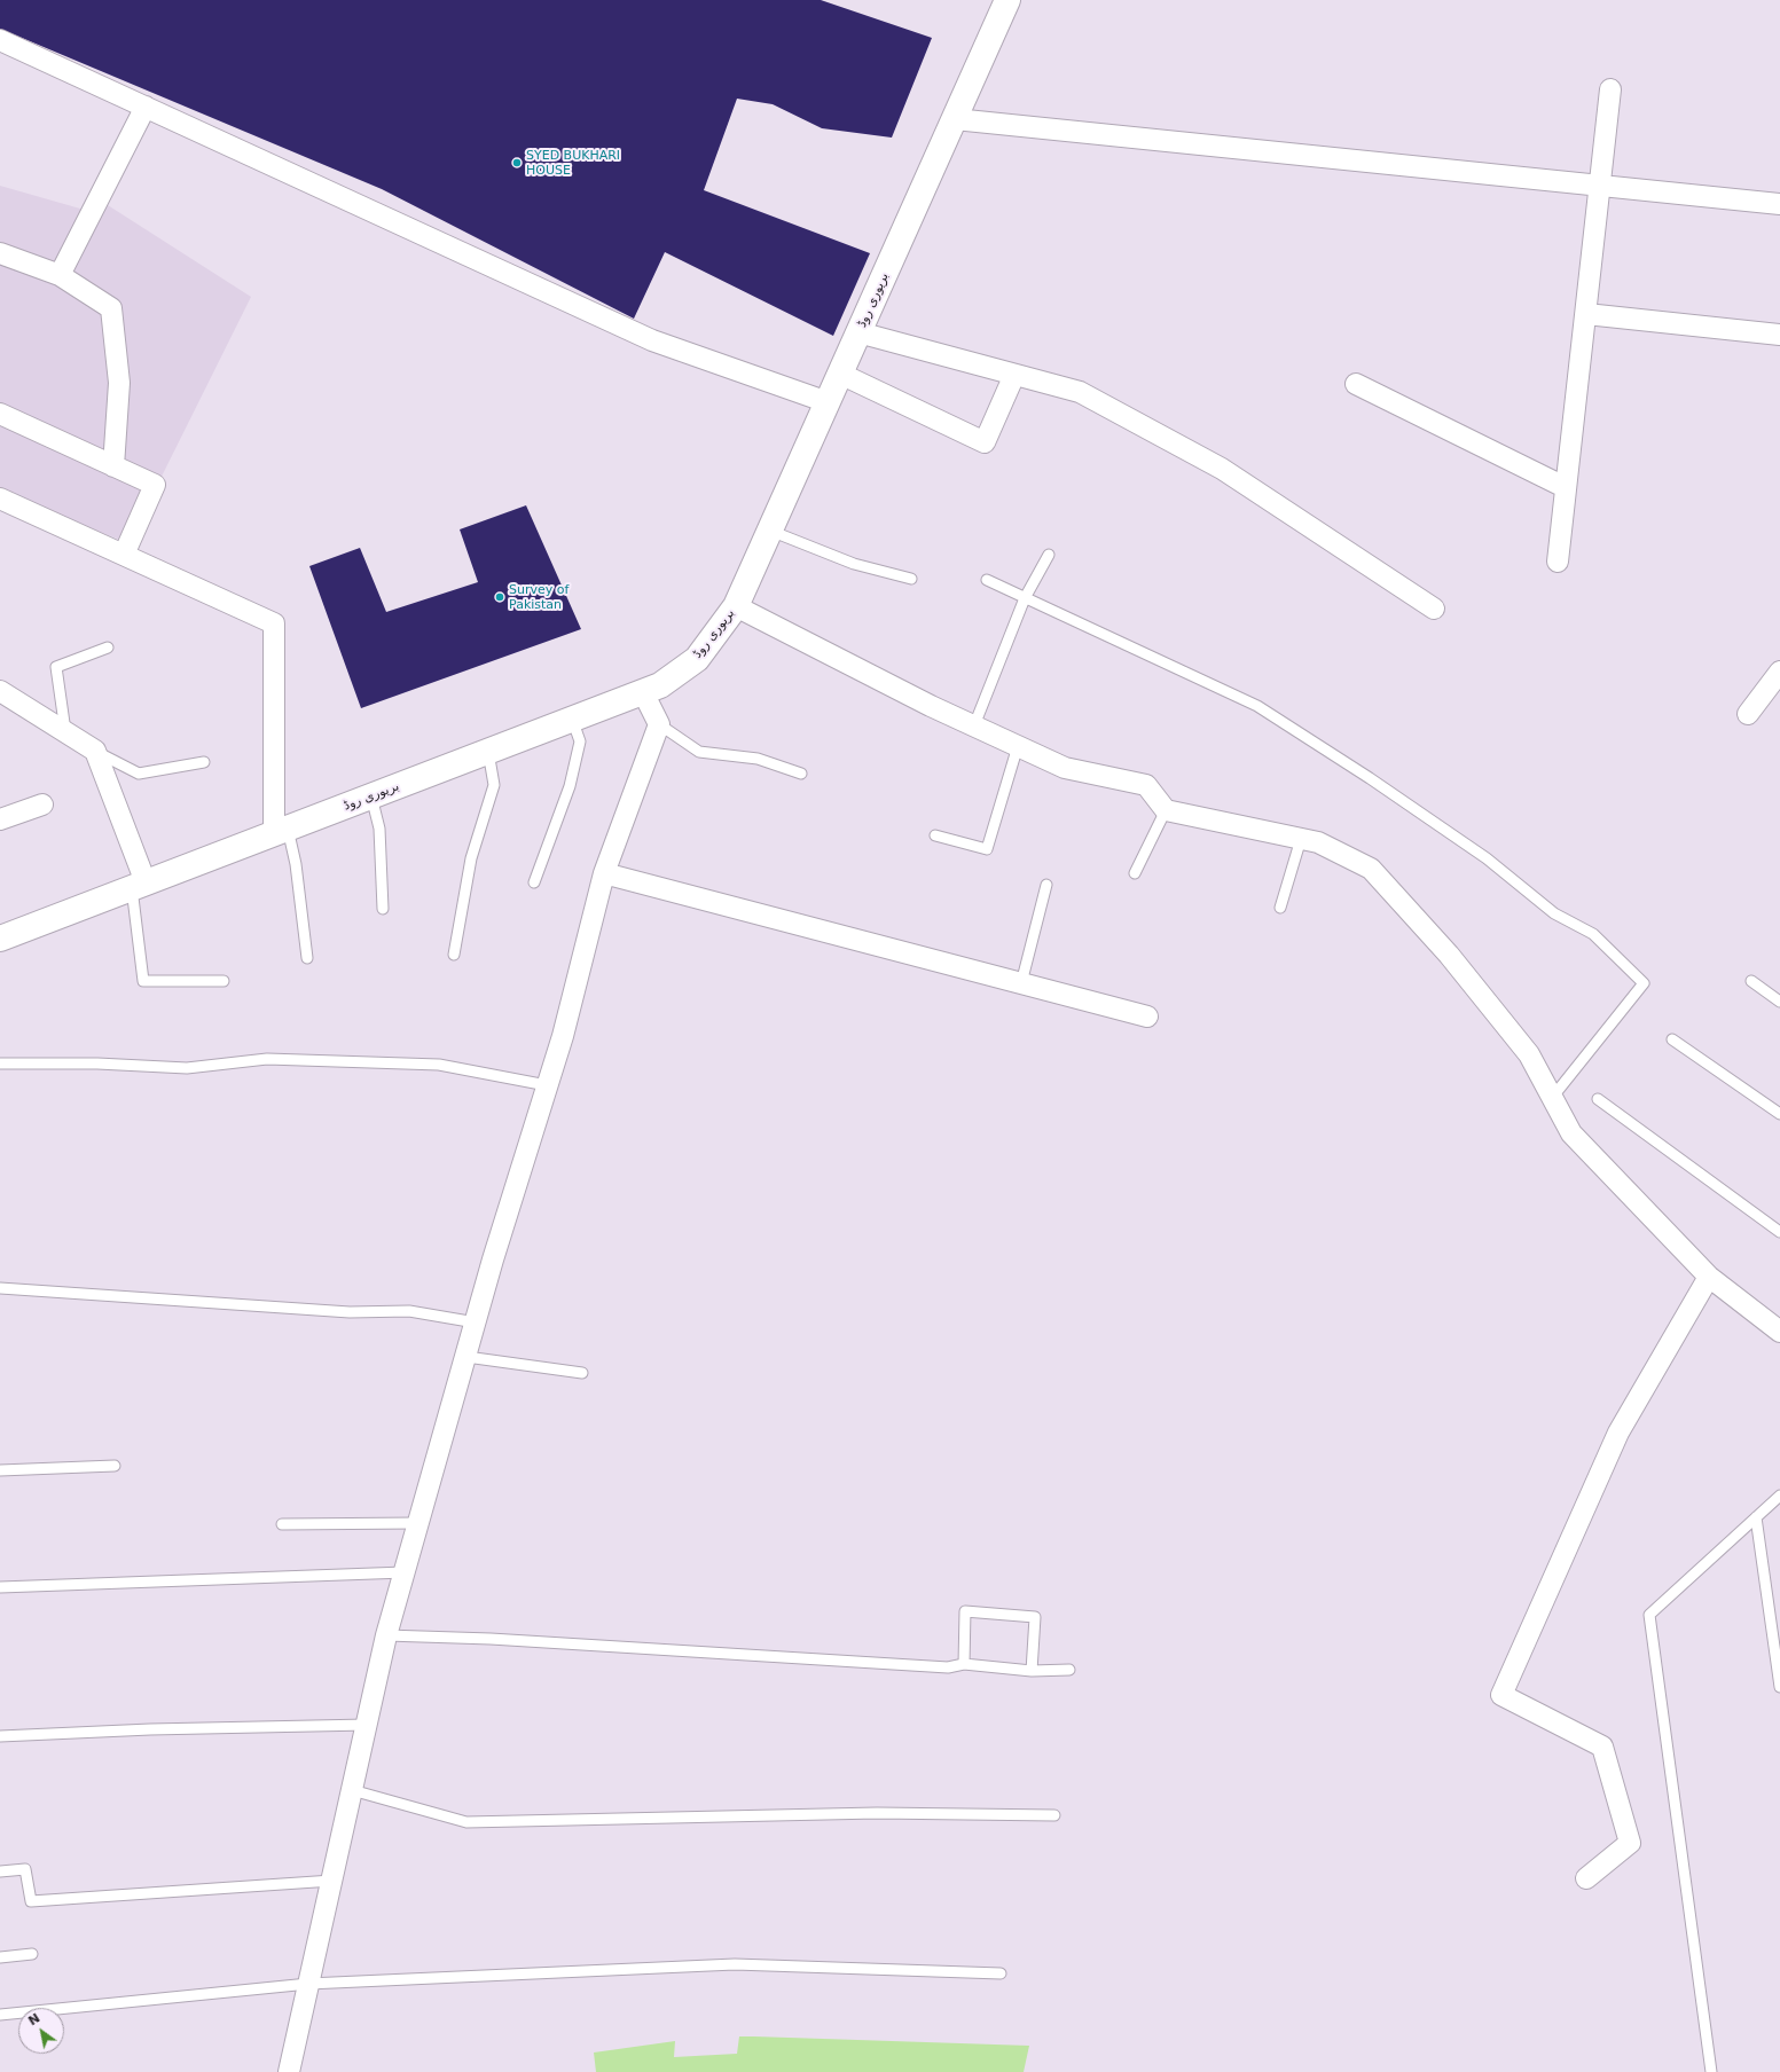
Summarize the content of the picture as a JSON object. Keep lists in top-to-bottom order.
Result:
{
  "streets": {
    "main road": ["بریوری روڈ"]
  },
  "places": ["SYED BUKHARI HOUSE", "Survey of Pakistan"],
  "north": "top left"
}
